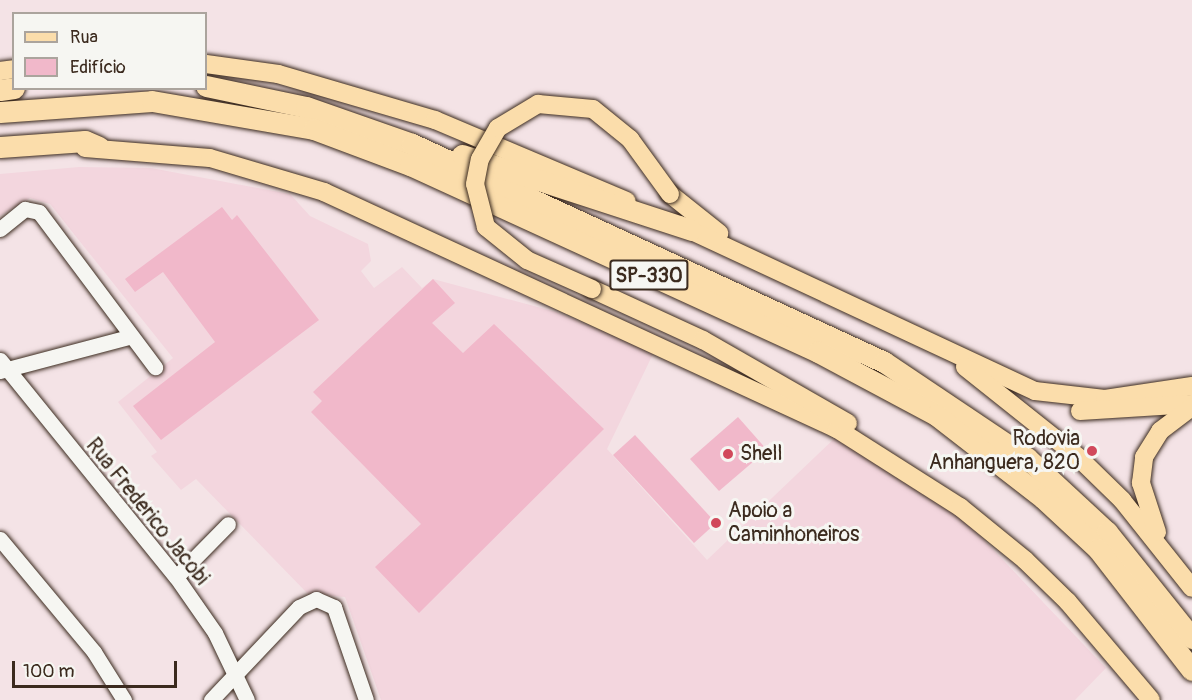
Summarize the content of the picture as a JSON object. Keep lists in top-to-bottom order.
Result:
{
  "streets": {
    "highway": ["SP-330"],
    "street": ["Rua Frederico Jacobi"]
  },
  "places": ["Rodovia Anhanguera, 820", "Shell", "Apoio a Caminhoneiros"],
  "legend": ["Rua", "Edifício"],
  "scale_bar": "100 m"
}
